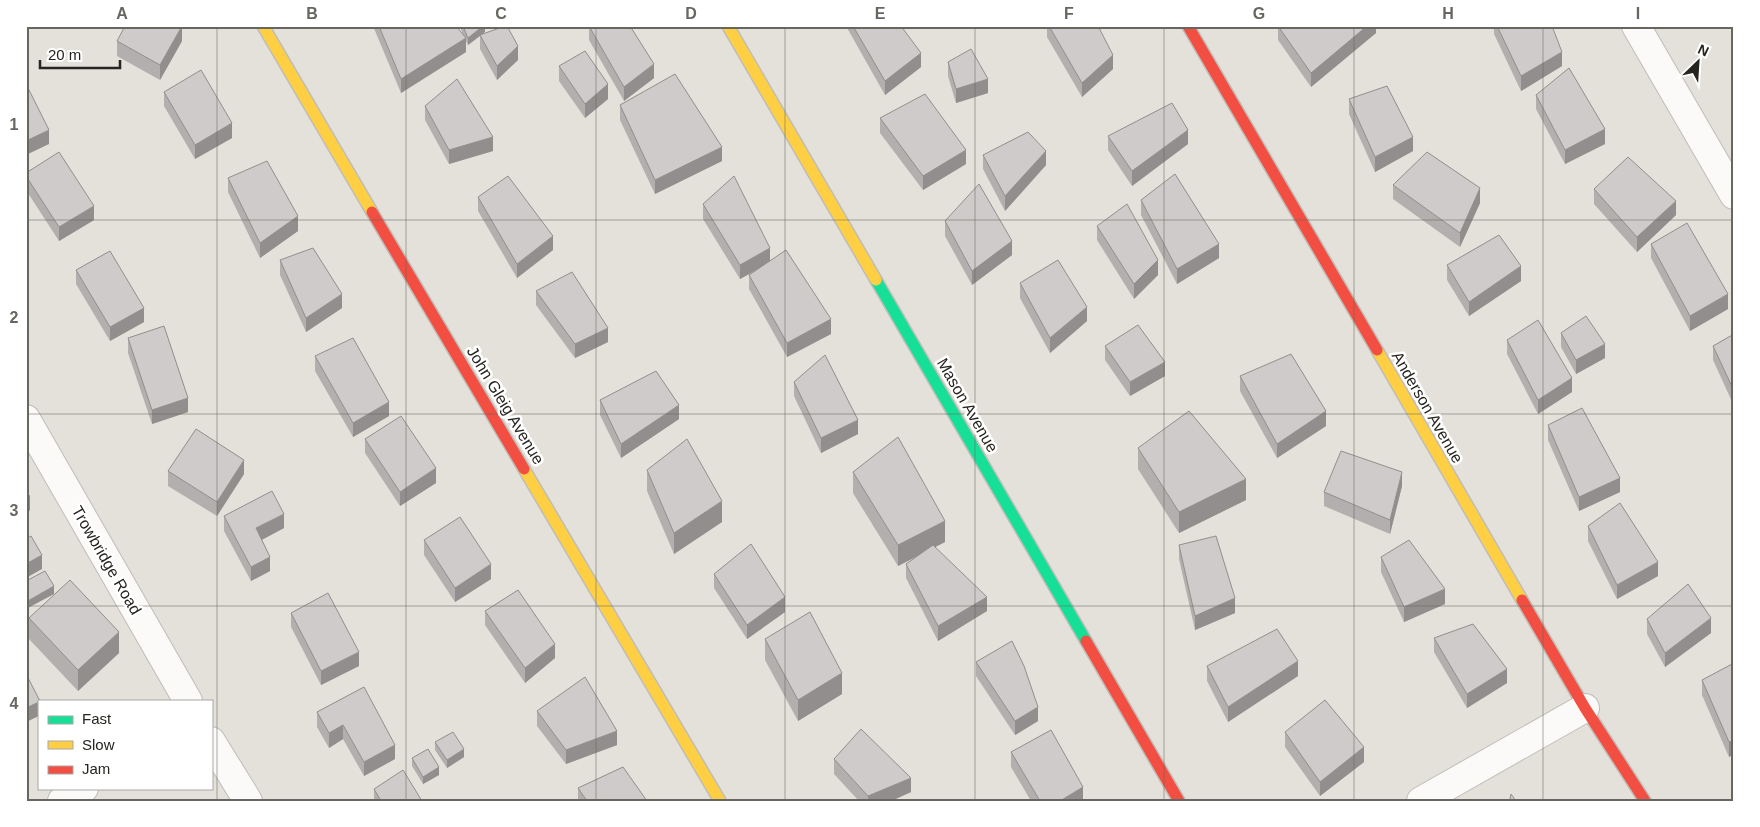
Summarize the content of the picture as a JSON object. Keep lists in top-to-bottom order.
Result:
{
  "streets": {
    "street": [
      "John Gleig Avenue",
      "Mason Avenue",
      "Anderson Avenue",
      "Trowbridge Road"
    ]
  },
  "legend": ["Fast", "Slow", "Jam"],
  "scale_bar": "20 m",
  "north": "top right",
  "grid": {
    "columns": [
      "A",
      "B",
      "C",
      "D",
      "E",
      "F",
      "G",
      "H",
      "I"
    ],
    "rows": [
      "1",
      "2",
      "3",
      "4"
    ]
  }
}
